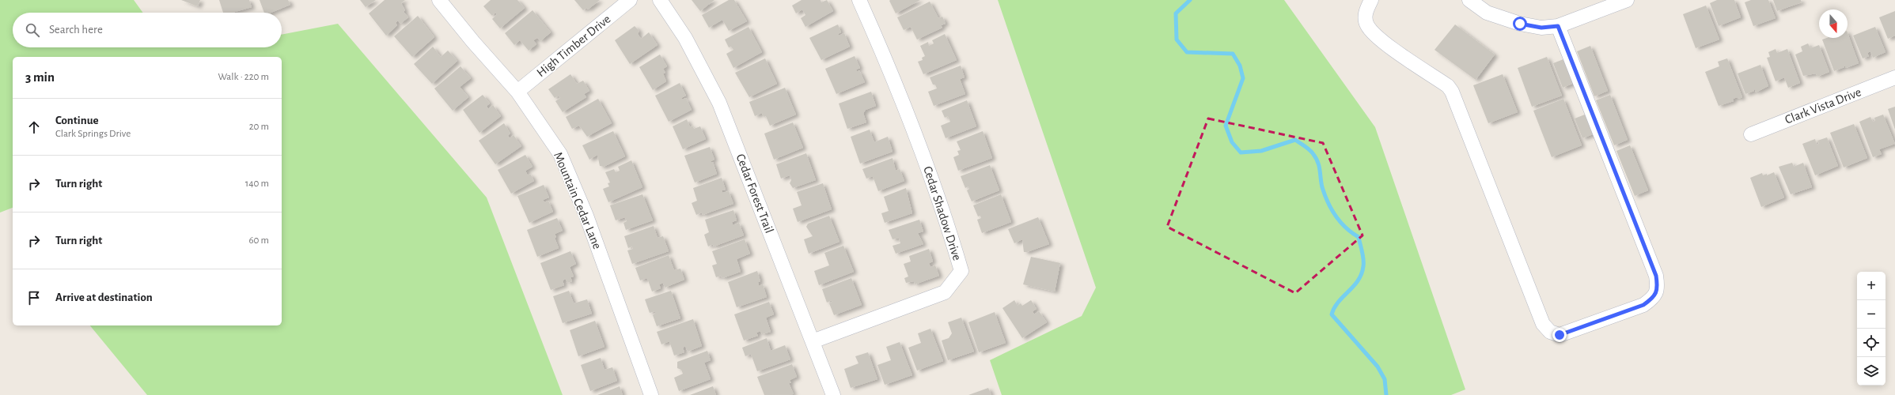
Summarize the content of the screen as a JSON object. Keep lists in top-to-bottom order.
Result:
{
  "streets": {
    "street": [
      "High Timber Drive",
      "Clark Vista Drive",
      "Cedar Forest Trail",
      "Mountain Cedar Lane",
      "Cedar Shadow Drive"
    ]
  },
  "crossings": [
    ["High Timber Drive", "Mountain Cedar Lane"],
    ["Cedar Forest Trail", "Cedar Shadow Drive"]
  ],
  "north": "bottom",
  "page": {
    "search": "Search here",
    "heading": ["3 min", "Walk · 220 m"],
    "list": [
      ["Continue", "Clark Springs Drive", "20 m"],
      ["Turn right", "140 m"],
      ["Turn right", "60 m"],
      "Arrive at destination"
    ],
    "map_buttons": ["+", "−"]
  }
}
